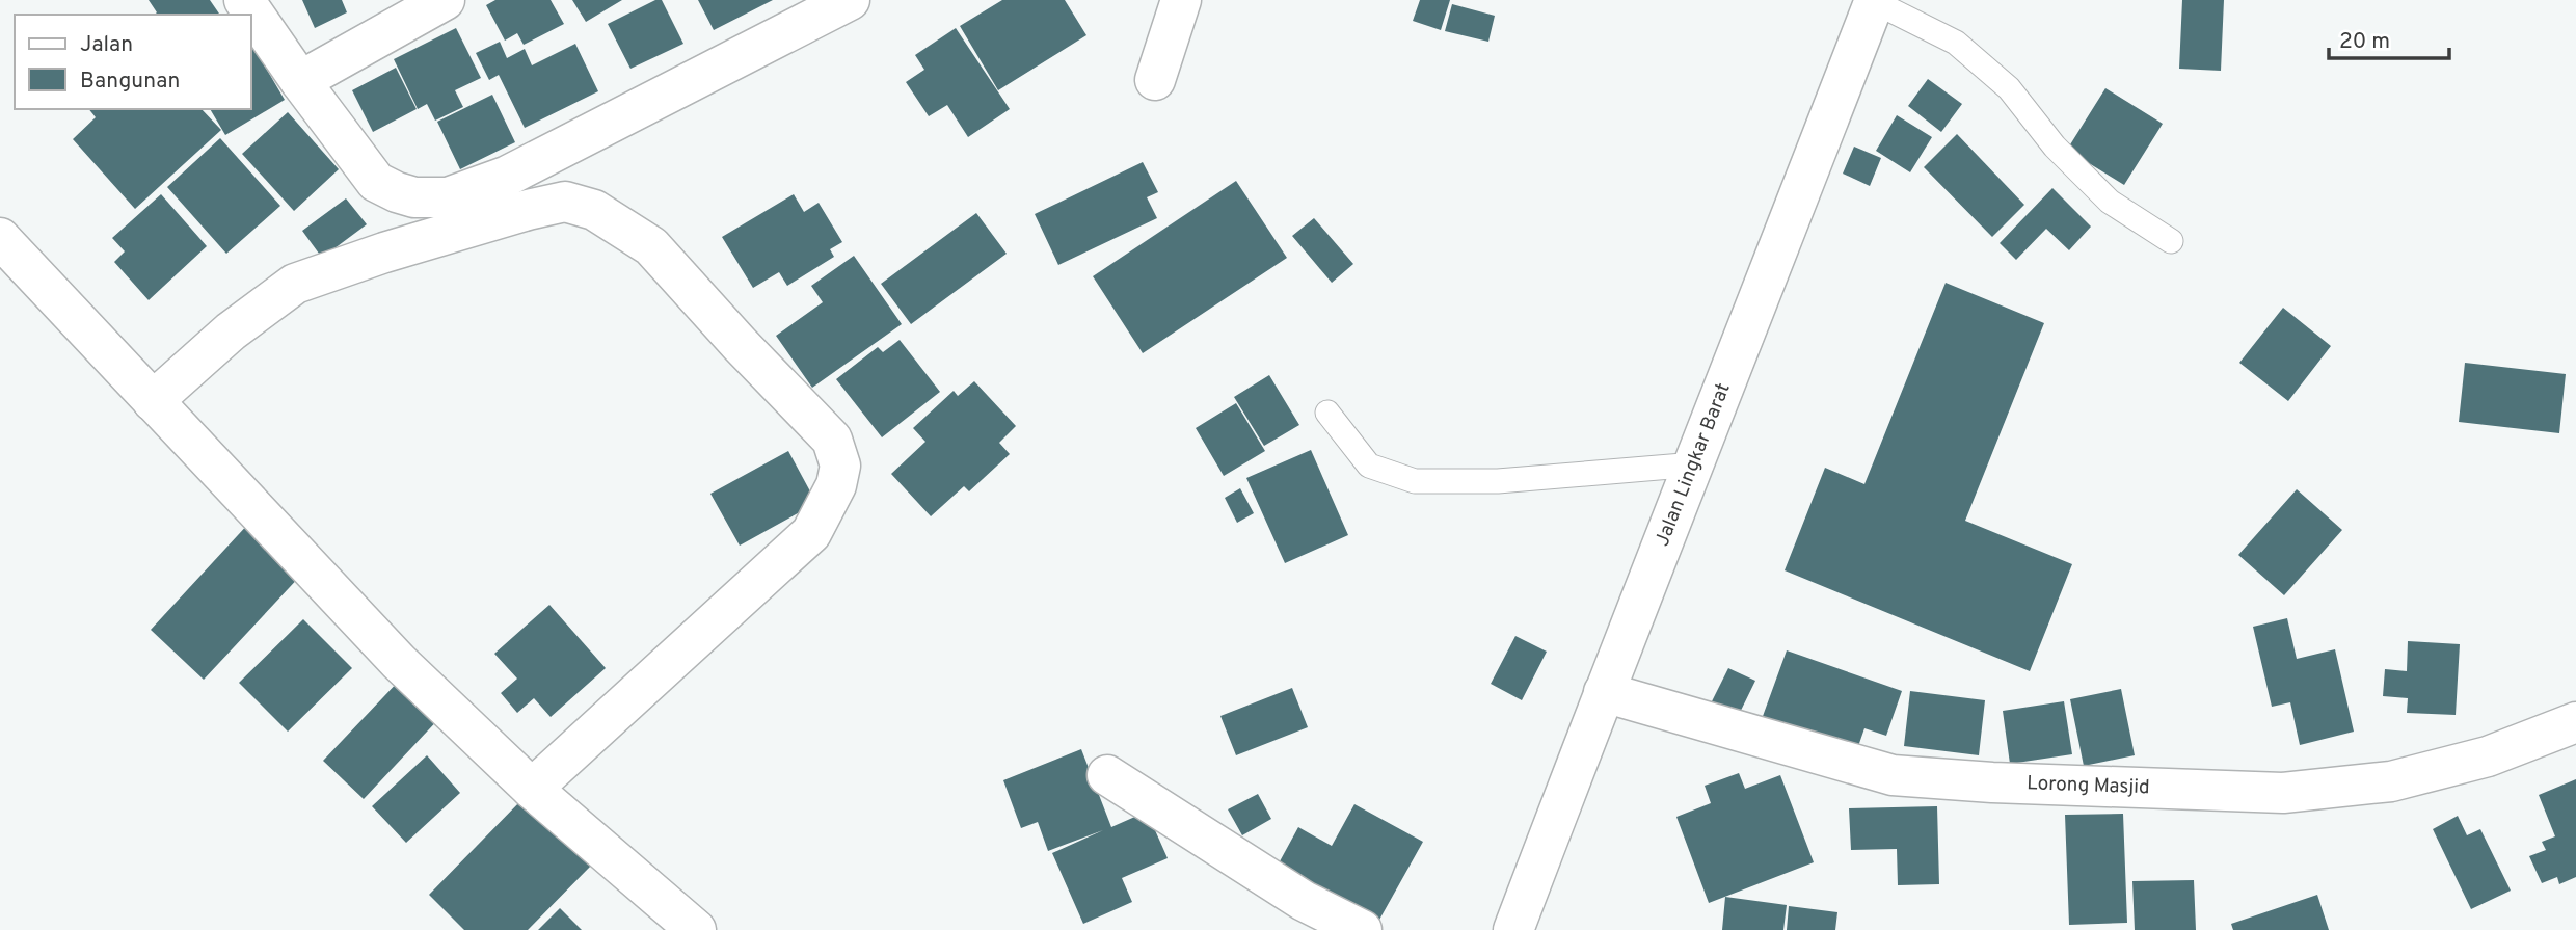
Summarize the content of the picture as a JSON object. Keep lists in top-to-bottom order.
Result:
{
  "streets": {
    "main road": ["Jalan Lingkar Barat", "Lorong Masjid"]
  },
  "crossings": [
    ["Jalan Lingkar Barat", "Lorong Masjid"]
  ],
  "legend": ["Jalan", "Bangunan"],
  "scale_bar": "20 m"
}
